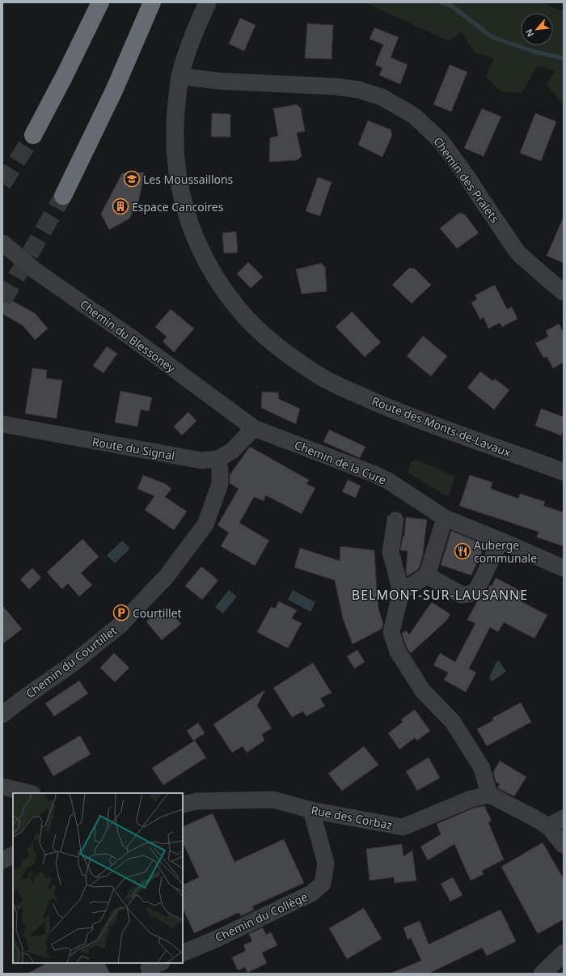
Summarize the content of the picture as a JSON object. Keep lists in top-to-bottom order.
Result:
{
  "streets": {
    "street": [
      "Chemin des Pralets",
      "Chemin du Blessoney",
      "Route des Monts-de-Lavaux",
      "Route du Signal",
      "Chemin de la Cure",
      "Chemin du Courtillet",
      "Rue des Corbaz",
      "Chemin du Collège"
    ]
  },
  "crossings": [
    ["Chemin des Pralets", "Route des Monts-de-Lavaux"],
    ["Chemin du Blessoney", "Route du Signal"],
    ["Chemin du Blessoney", "Chemin de la Cure"],
    ["Route du Signal", "Chemin de la Cure"],
    ["Route du Signal", "Chemin du Courtillet"],
    ["Rue des Corbaz", "Chemin du Collège"]
  ],
  "districts": ["BELMONT-SUR-LAUSANNE"],
  "places": {
    "school or university": ["Les Moussaillons"],
    "building": ["Espace Cancoires"],
    "restaurant": ["Auberge communale"],
    "parking": ["Courtillet"]
  },
  "north": "bottom left"
}
